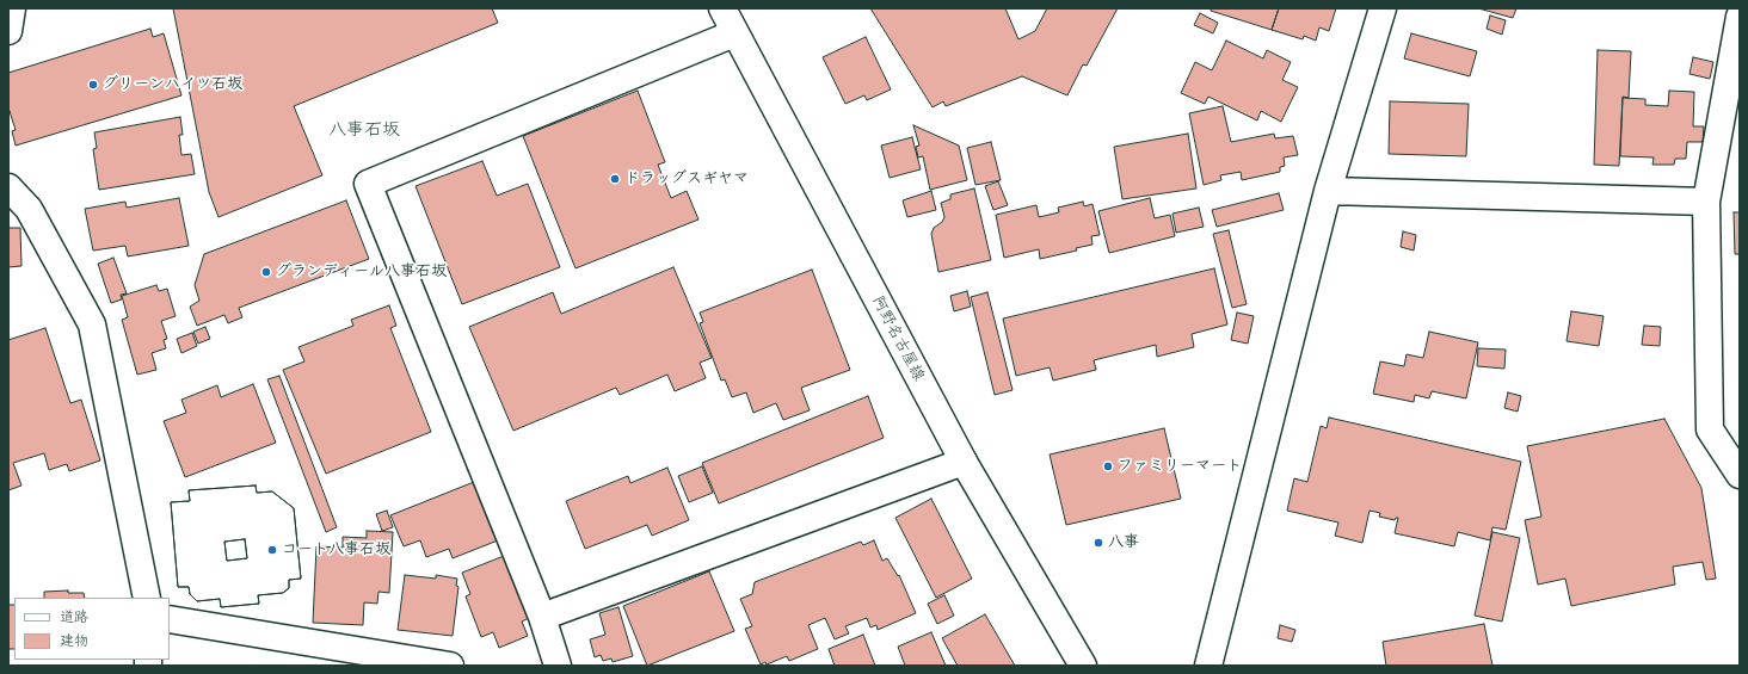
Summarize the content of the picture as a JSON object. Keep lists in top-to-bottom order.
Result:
{
  "streets": {
    "street": ["阿野名古屋線"]
  },
  "districts": ["八事石坂"],
  "places": [
    "グリーンハイツ石坂",
    "ドラッグスギヤマ",
    "グランディール八事石坂",
    "ファミリーマート",
    "八事",
    "コート八事石坂"
  ],
  "legend": ["道路", "建物"]
}
